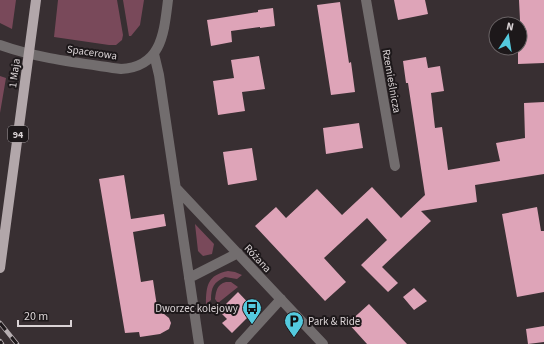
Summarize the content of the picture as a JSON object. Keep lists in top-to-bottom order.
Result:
{
  "streets": {
    "main road": ["1 Maja", "94"],
    "street": ["Spacerowa", "Rzemieślnicza", "Różana"]
  },
  "places": {
    "bus stop": ["Dworzec kolejowy"],
    "parking": ["Park & Ride"]
  },
  "scale_bar": "20 m",
  "north": "top"
}
